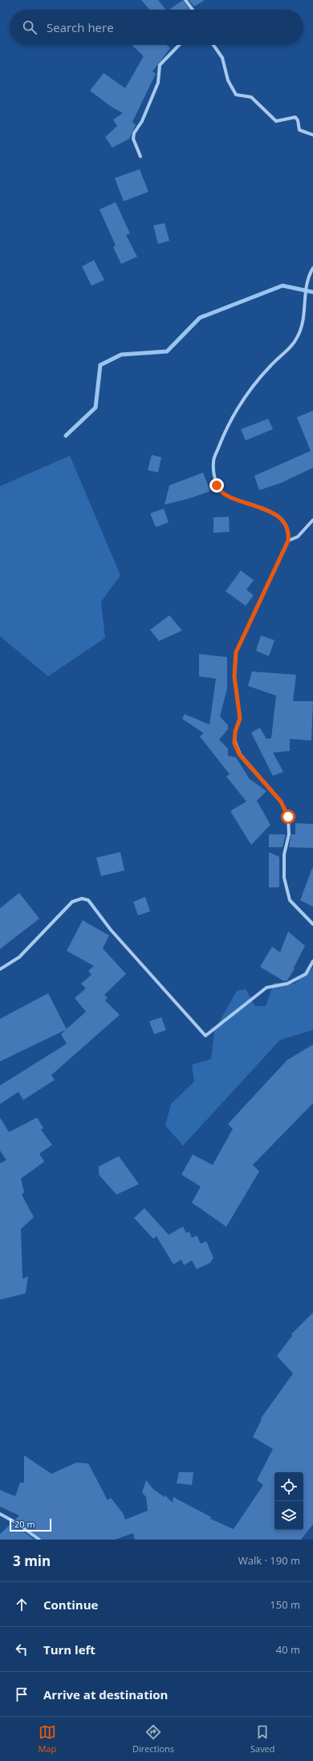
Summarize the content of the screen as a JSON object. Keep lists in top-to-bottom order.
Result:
{
  "scale_bar": "20 m",
  "page": {
    "search": "Search here",
    "scale": "20 m",
    "heading": ["3 min", "Walk · 190 m"],
    "list": [
      ["Continue", "150 m"],
      ["Turn left", "40 m"],
      "Arrive at destination"
    ],
    "nav": ["Map", "Directions", "Saved"]
  }
}
